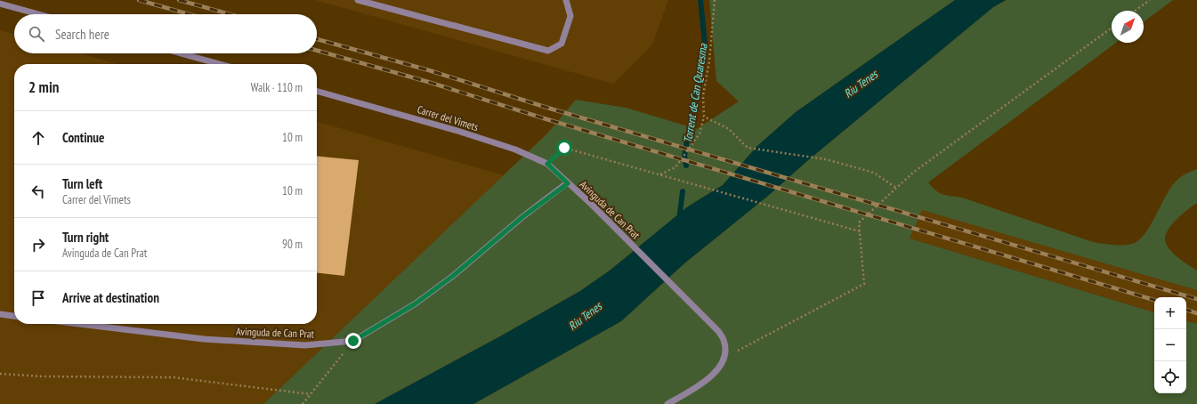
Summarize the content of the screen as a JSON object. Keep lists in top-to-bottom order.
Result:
{
  "streets": {
    "street": ["Carrer del Vimets", "Avinguda de Can Prat"]
  },
  "crossings": [
    ["Carrer del Vimets", "Avinguda de Can Prat"]
  ],
  "water": ["Riu Tenes", "Torrent de Can Quaresma"],
  "north": "top right",
  "page": {
    "search": "Search here",
    "heading": ["2 min", "Walk · 110 m"],
    "list": [
      ["Continue", "10 m"],
      ["Turn left", "Carrer del Vimets", "10 m"],
      ["Turn right", "Avinguda de Can Prat", "90 m"],
      "Arrive at destination"
    ],
    "map_buttons": ["+", "−"]
  }
}
